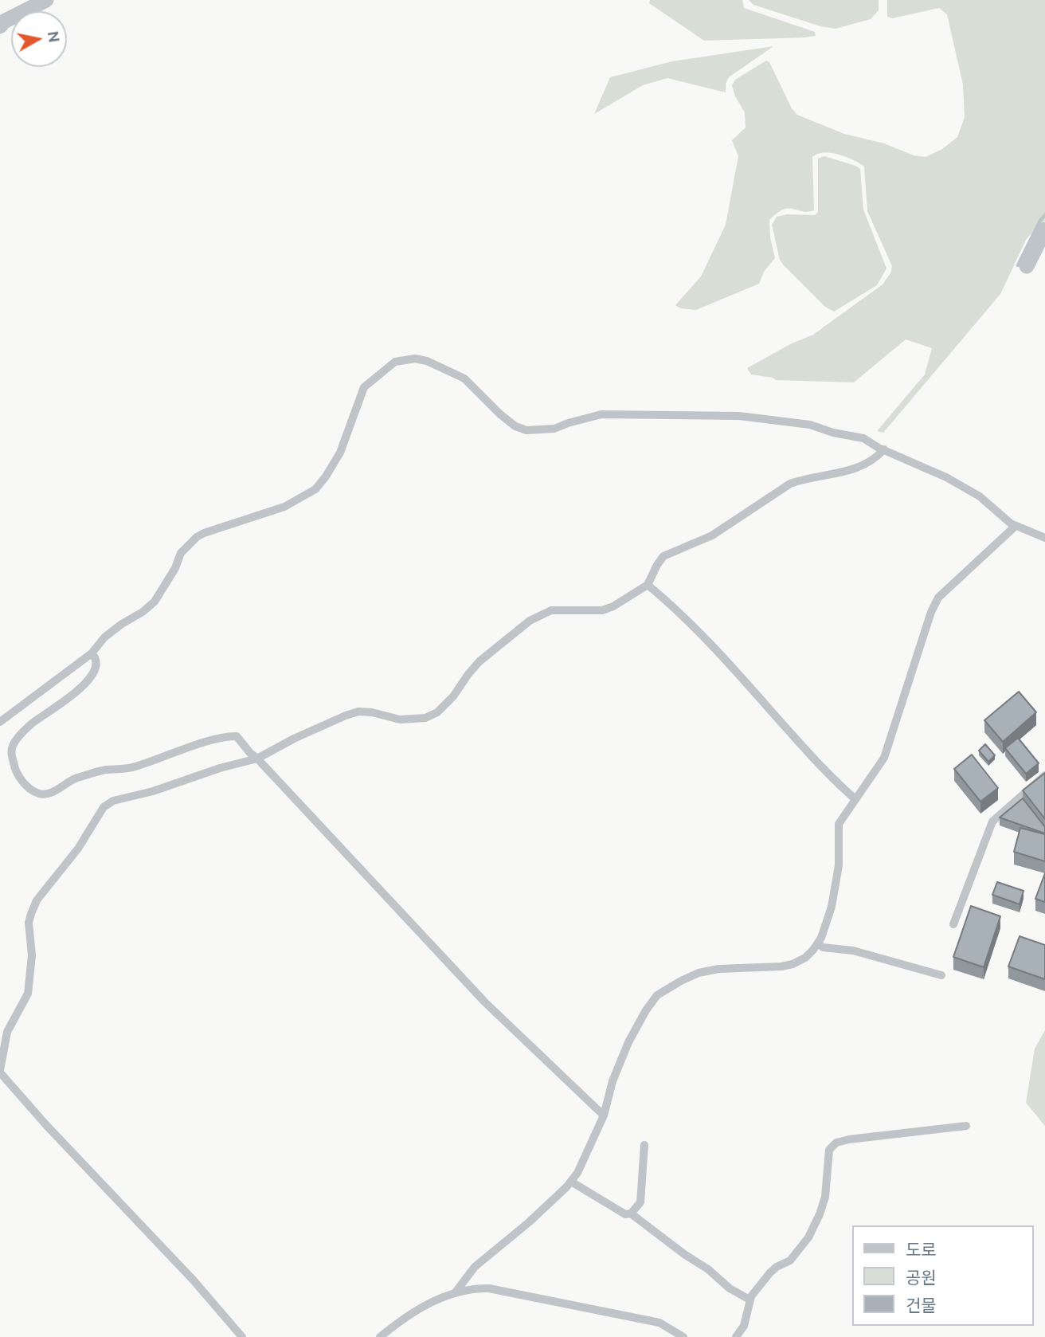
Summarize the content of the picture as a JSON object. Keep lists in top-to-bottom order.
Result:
{
  "legend": ["도로", "공원", "건물"],
  "north": "right"
}
